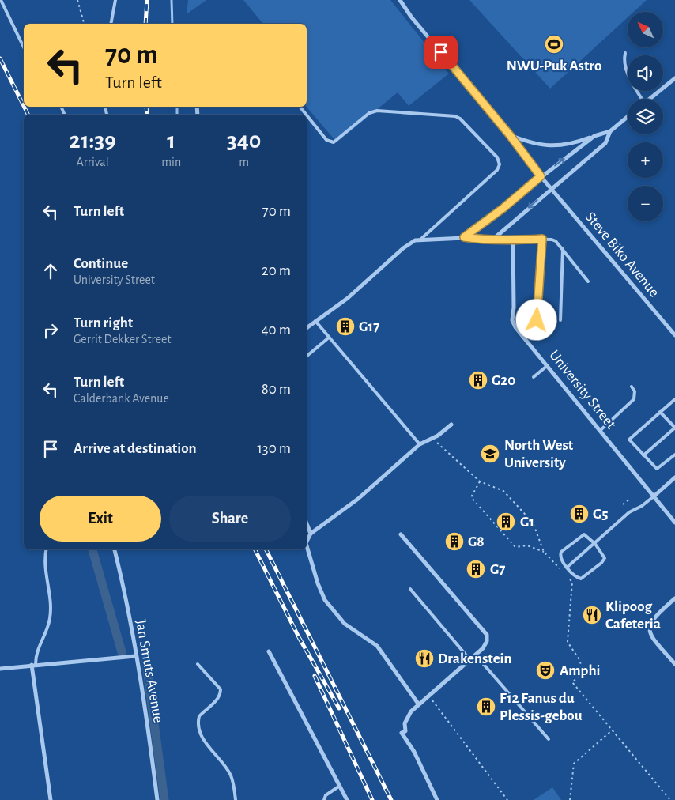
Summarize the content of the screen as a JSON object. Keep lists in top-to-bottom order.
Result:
{
  "streets": {
    "street": ["Steve Biko Avenue", "University Street", "Jan Smuts Avenue"]
  },
  "places": {
    "sports": ["NWU-Puk Astro"],
    "building": [
      "G17",
      "G20",
      "G5",
      "G1",
      "G8",
      "G7",
      "F12 Fanus du Plessis-gebou"
    ],
    "school or university": ["North West University"],
    "restaurant": ["Klipoog Cafeteria", "Drakenstein"],
    "theatre": ["Amphi"]
  },
  "north": "top left",
  "page": {
    "map_buttons": ["+", "−"],
    "turn": ["70 m", "Turn left"],
    "eta": [
      "21:39",
      "Arrival",
      "1",
      "min",
      "340",
      "m"
    ],
    "list": [
      {
        "name": "Turn left",
        "value": "70 m"
      },
      {
        "name": "Continue",
        "note": "University Street",
        "value": "20 m"
      },
      {
        "name": "Turn right",
        "note": "Gerrit Dekker Street",
        "value": "40 m"
      },
      {
        "name": "Turn left",
        "note": "Calderbank Avenue",
        "value": "80 m"
      },
      {
        "name": "Arrive at destination",
        "value": "130 m"
      }
    ],
    "buttons": ["Exit", "Share"]
  }
}
